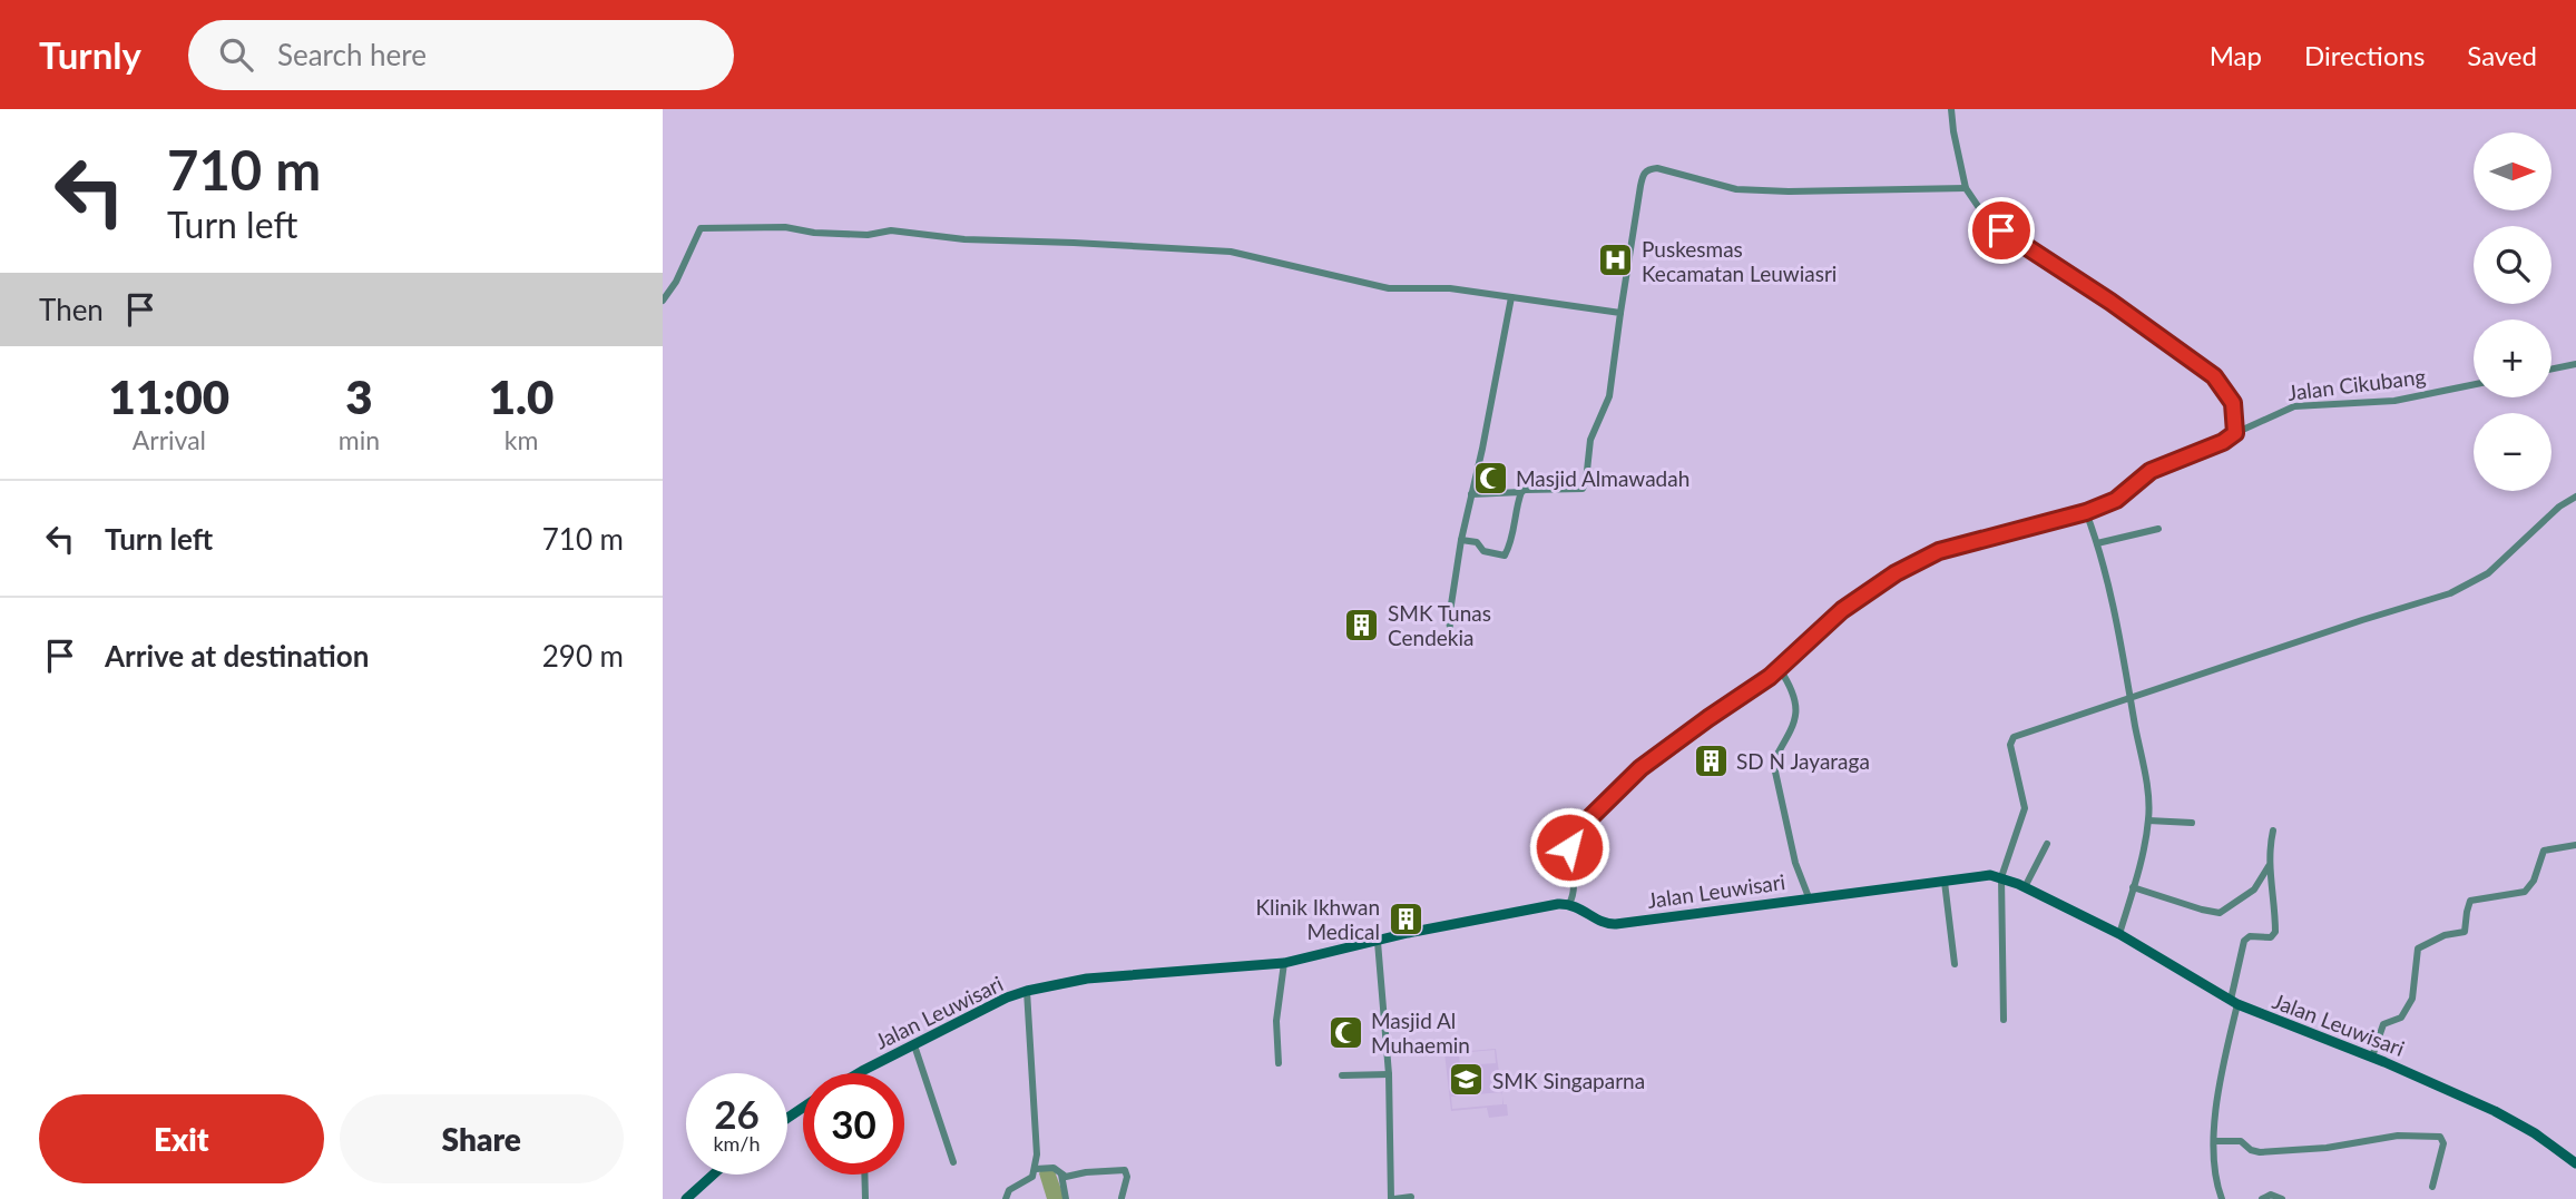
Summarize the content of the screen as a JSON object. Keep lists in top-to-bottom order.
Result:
{
  "streets": {
    "main road": ["Jalan Leuwisari"],
    "street": ["Jalan Cikubang"]
  },
  "crossings": [
    ["Jalan Cikubang", "Jalan Leuwisari"]
  ],
  "places": {
    "hospital": ["Puskesmas Kecamatan Leuwiasri"],
    "mosque": ["Masjid Almawadah", "Masjid Al Muhaemin"],
    "building": ["SMK Tunas Cendekia", "SD N Jayaraga", "Klinik Ikhwan Medical"],
    "school or university": ["SMK Singaparna"]
  },
  "north": "right",
  "page": {
    "header": "Turnly",
    "search": "Search here",
    "nav": ["Map", "Directions", "Saved"],
    "turn": ["710 m", "Turn left"],
    "map_buttons": ["+", "−"],
    "then": "Then",
    "eta": [
      "11:00",
      "Arrival",
      "3",
      "min",
      "1.0",
      "km"
    ],
    "list": [
      {
        "name": "Turn left",
        "value": "710 m"
      },
      {
        "name": "Arrive at destination",
        "value": "290 m"
      }
    ],
    "speed": "26 km/h",
    "limit": "30",
    "buttons": ["Exit", "Share"]
  }
}
